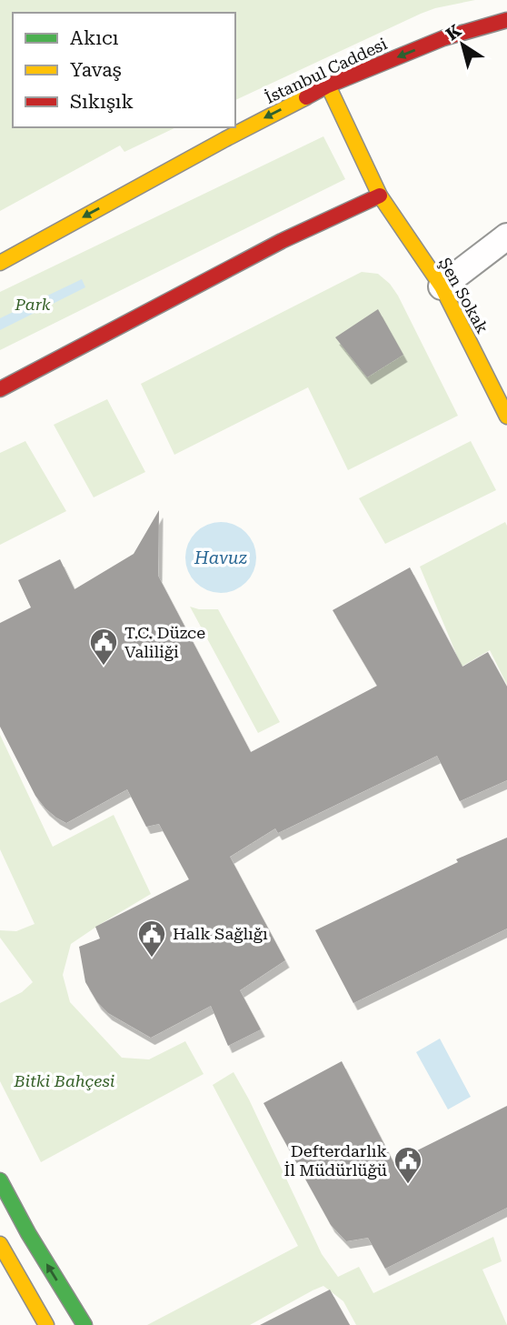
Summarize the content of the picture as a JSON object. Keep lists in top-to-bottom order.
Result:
{
  "streets": {
    "main road": ["İstanbul Caddesi", "Şen Sokak"]
  },
  "crossings": [
    ["İstanbul Caddesi", "Şen Sokak"]
  ],
  "water": ["Havuz"],
  "parks": ["Park", "Bitki Bahçesi"],
  "places": {
    "public building": ["T.C. Düzce Valiliği", "Halk Sağlığı", "Defterdarlık İl Müdürlüğü"]
  },
  "legend": ["Akıcı", "Yavaş", "Sıkışık"],
  "north": "top left"
}
